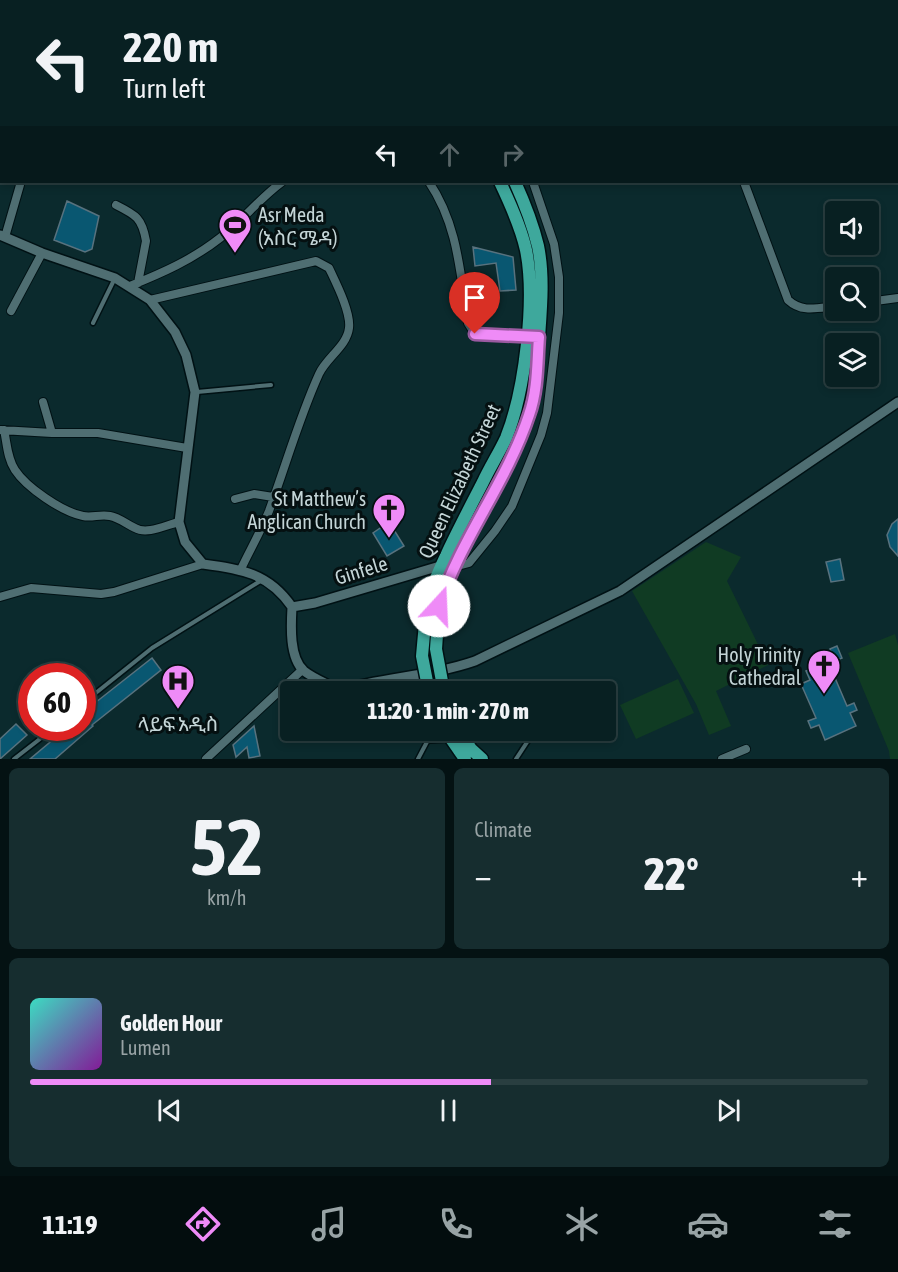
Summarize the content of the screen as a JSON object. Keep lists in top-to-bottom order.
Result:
{
  "streets": {
    "main road": ["Queen Elizabeth Street"],
    "street": ["Ginfele"]
  },
  "crossings": [
    ["Queen Elizabeth Street", "Ginfele"]
  ],
  "places": {
    "sports": ["Asr Meda (አስር ሜዳ)"],
    "church": ["St Matthew’s Anglican Church", "Holy Trinity Cathedral"],
    "hospital": ["ላይፍ አዲስ"]
  },
  "page": {
    "turn": ["220 m", "Turn left"],
    "limit": "60",
    "trip": "11:20 · 1 min · 270 m",
    "tile": [
      ["52", "km/h"],
      "Climate"
    ],
    "heat": ["−", "22°", "+"],
    "song": ["Golden Hour", "Lumen"],
    "tabs": "11:19"
  }
}
